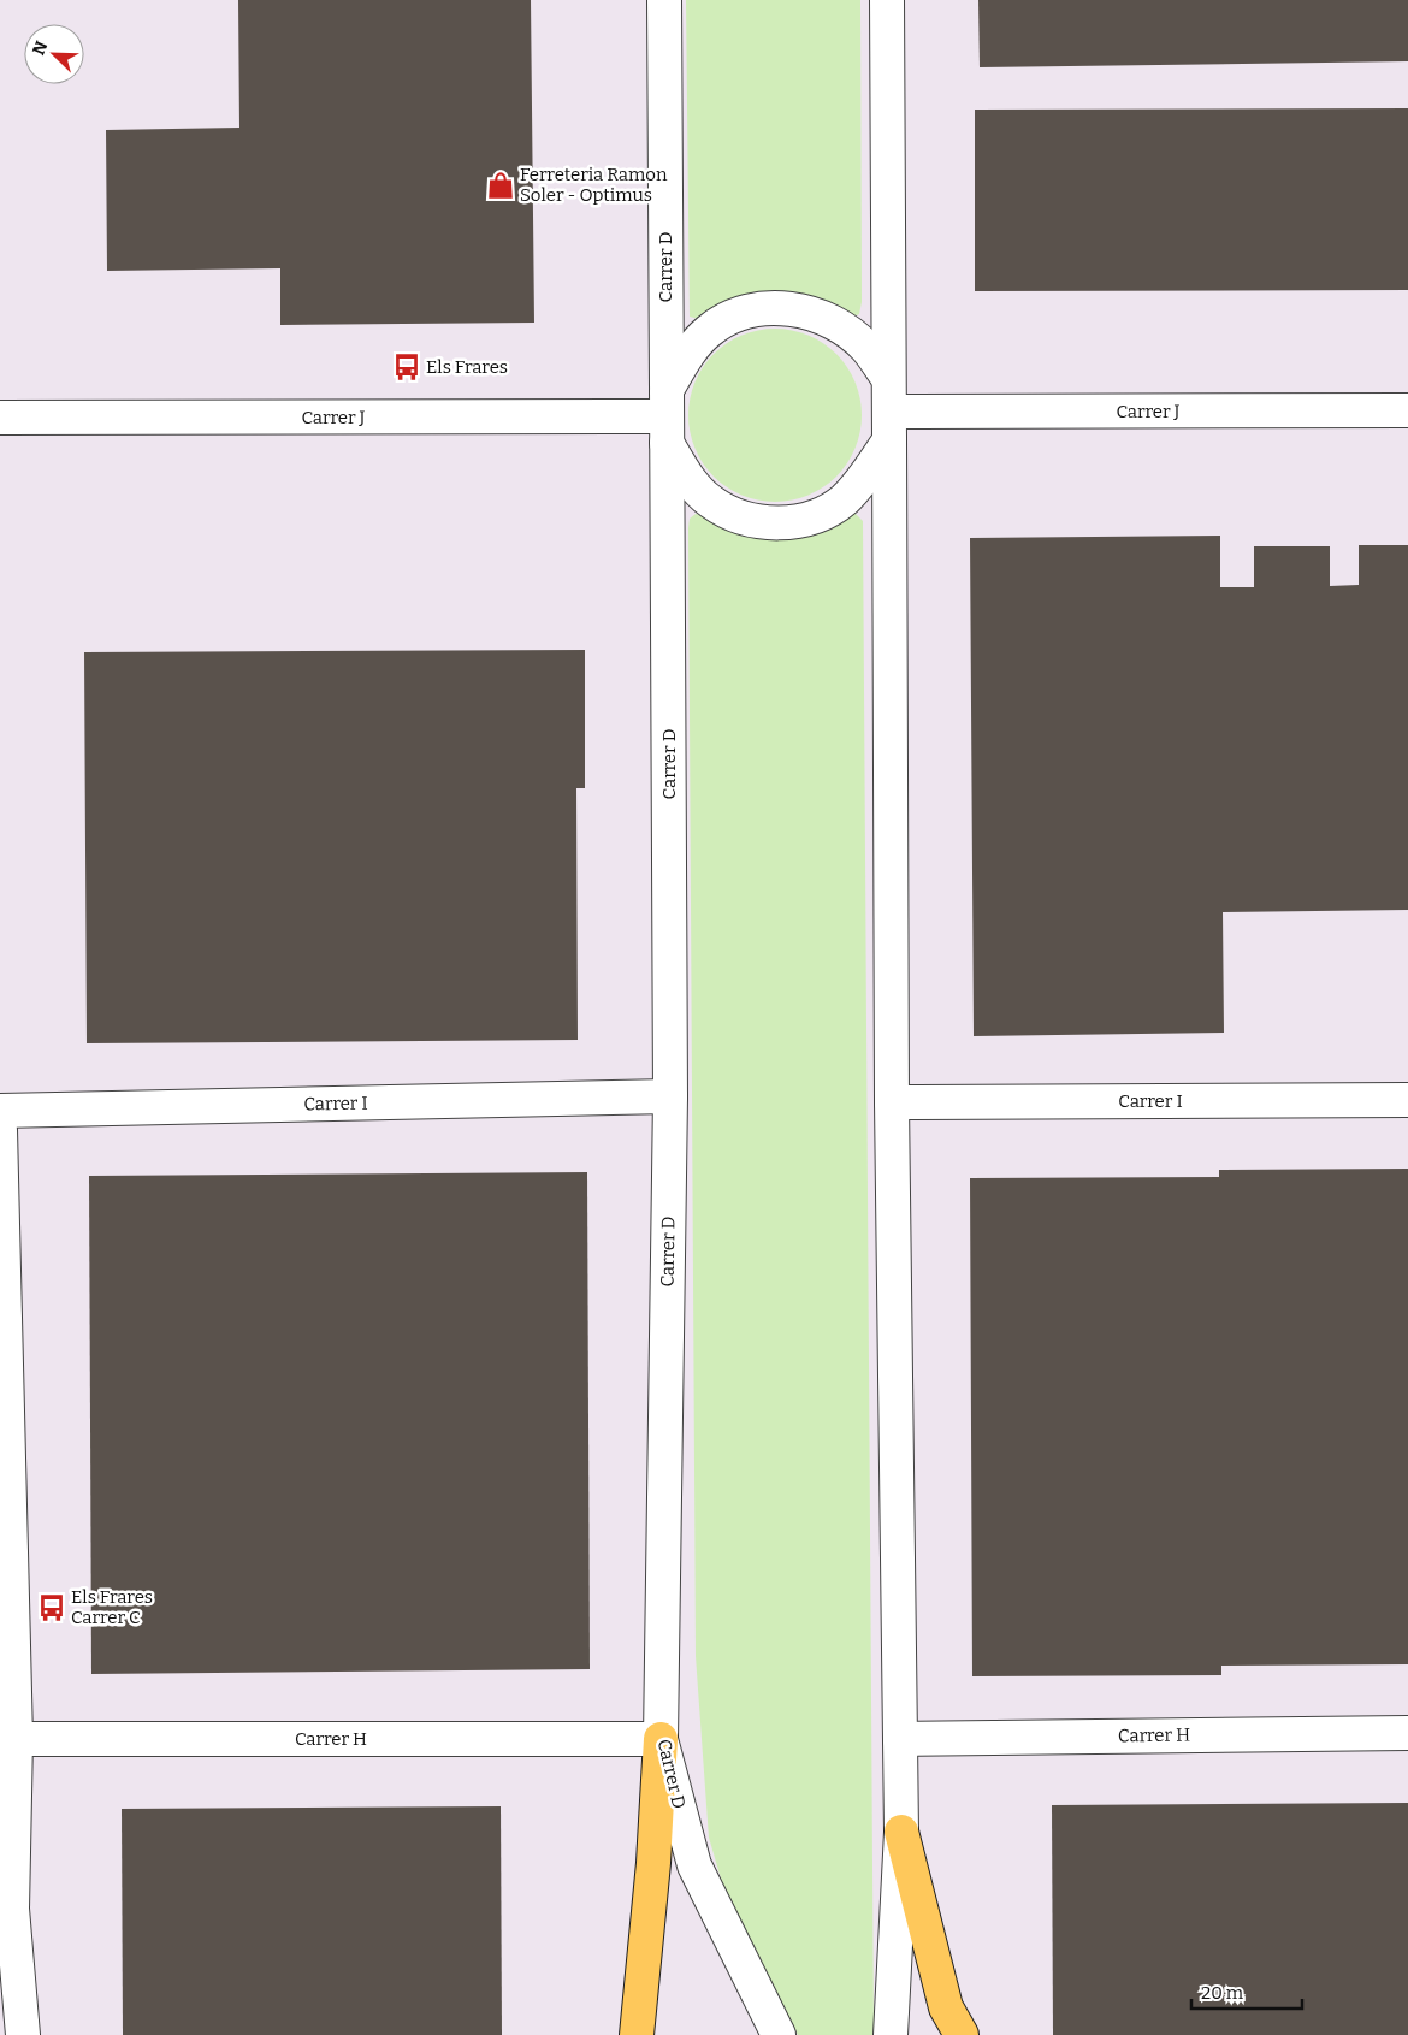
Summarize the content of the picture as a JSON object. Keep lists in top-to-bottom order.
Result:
{
  "streets": {
    "street": [
      "Carrer D",
      "Carrer J",
      "Carrer I",
      "Carrer H"
    ]
  },
  "crossings": [
    ["Carrer D", "Carrer J"],
    ["Carrer D", "Carrer I"],
    ["Carrer D", "Carrer H"]
  ],
  "places": {
    "shop": ["Ferreteria Ramon Soler - Optimus"],
    "bus stop": ["Els Frares", "Els Frares Carrer C"]
  },
  "scale_bar": "20 m",
  "north": "top left"
}
